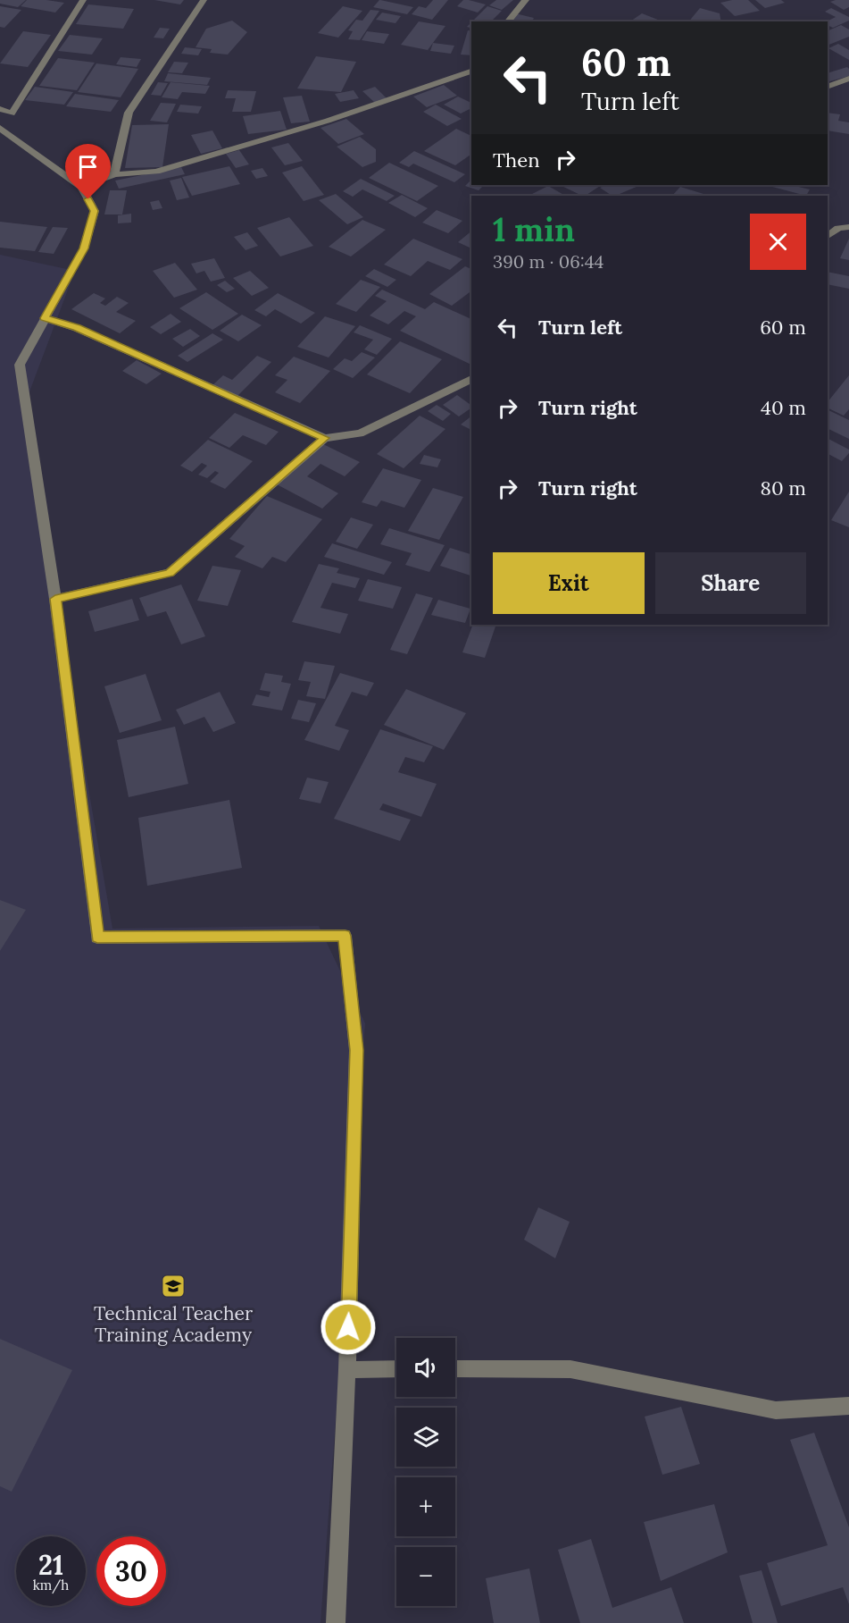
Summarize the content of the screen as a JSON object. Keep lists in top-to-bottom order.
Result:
{
  "places": {
    "school or university": ["Technical Teacher Training Academy"]
  },
  "page": {
    "turn": ["60 m", "Turn left"],
    "then": "Then",
    "heading": ["1 min", "390 m · 06:44"],
    "list": [
      {
        "name": "Turn left",
        "value": "60 m"
      },
      {
        "name": "Turn right",
        "value": "40 m"
      },
      {
        "name": "Turn right",
        "value": "80 m"
      }
    ],
    "buttons": ["Exit", "Share"],
    "map_buttons": ["+", "−"],
    "speed": "21 km/h",
    "limit": "30"
  }
}
